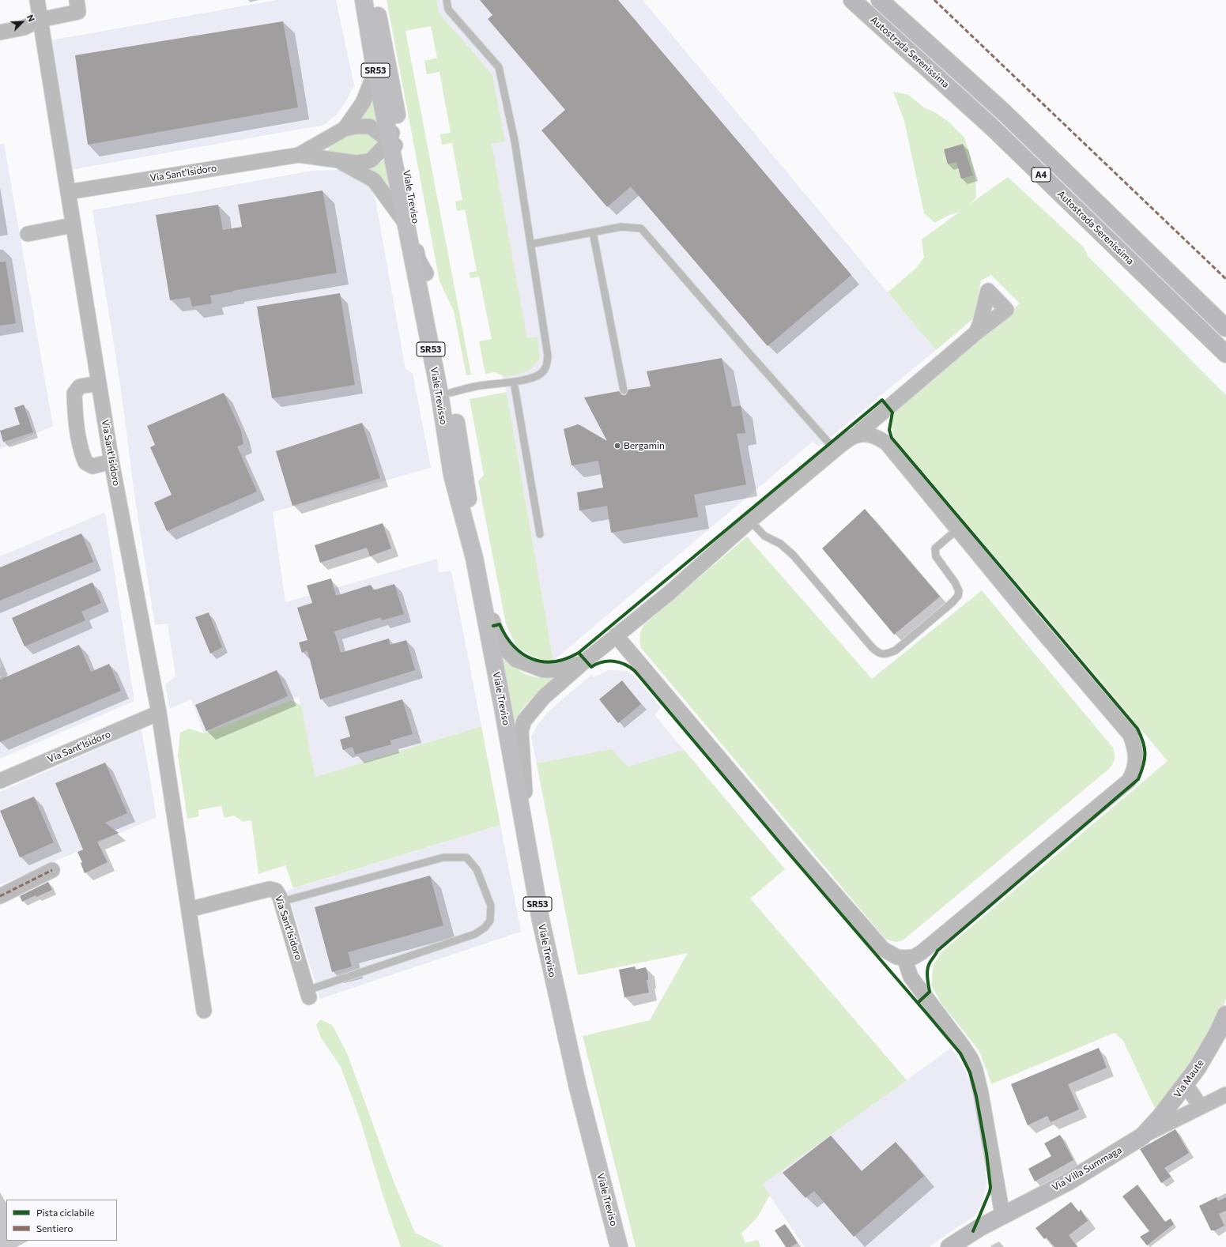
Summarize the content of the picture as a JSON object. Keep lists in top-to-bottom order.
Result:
{
  "streets": {
    "highway": ["Autostrada Serenissima", "A4"],
    "main road": ["SR53", "Viale Treviso", "Viale Trevisso"],
    "street": ["Via Sant'Isidoro", "Via Maute", "Via Villa Summaga"]
  },
  "crossings": [
    ["SR53", "Viale Trevisso"],
    ["Viale Treviso", "Viale Trevisso"],
    ["Via Maute", "Via Villa Summaga"]
  ],
  "places": ["Bergamin"],
  "legend": ["Pista ciclabile", "Sentiero"],
  "north": "top right"
}
